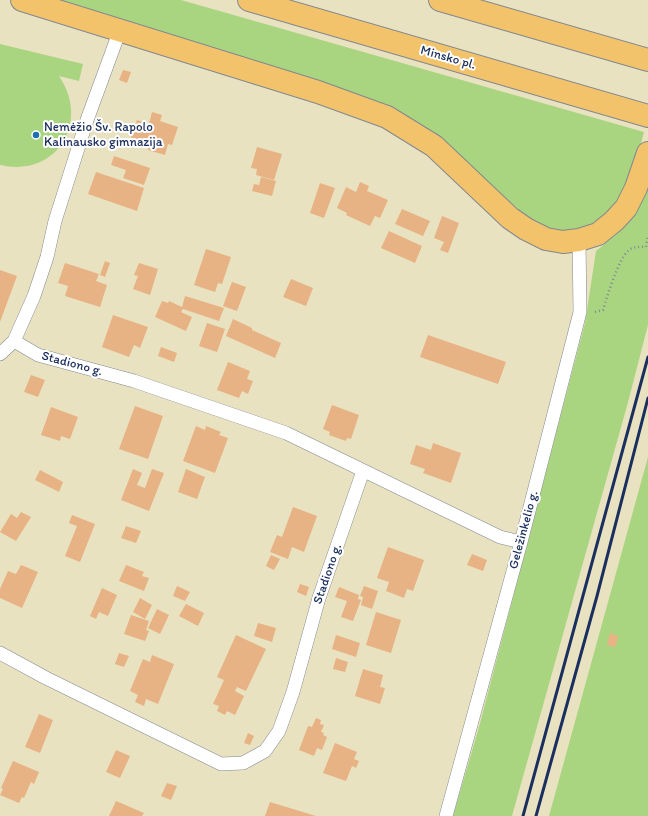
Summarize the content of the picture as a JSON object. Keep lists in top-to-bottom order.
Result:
{
  "streets": {
    "highway": ["Minsko pl."],
    "street": ["Stadiono g.", "Geležinkelio g."]
  },
  "places": ["Nemėžio Šv. Rapolo Kalinausko gimnazija"]
}
